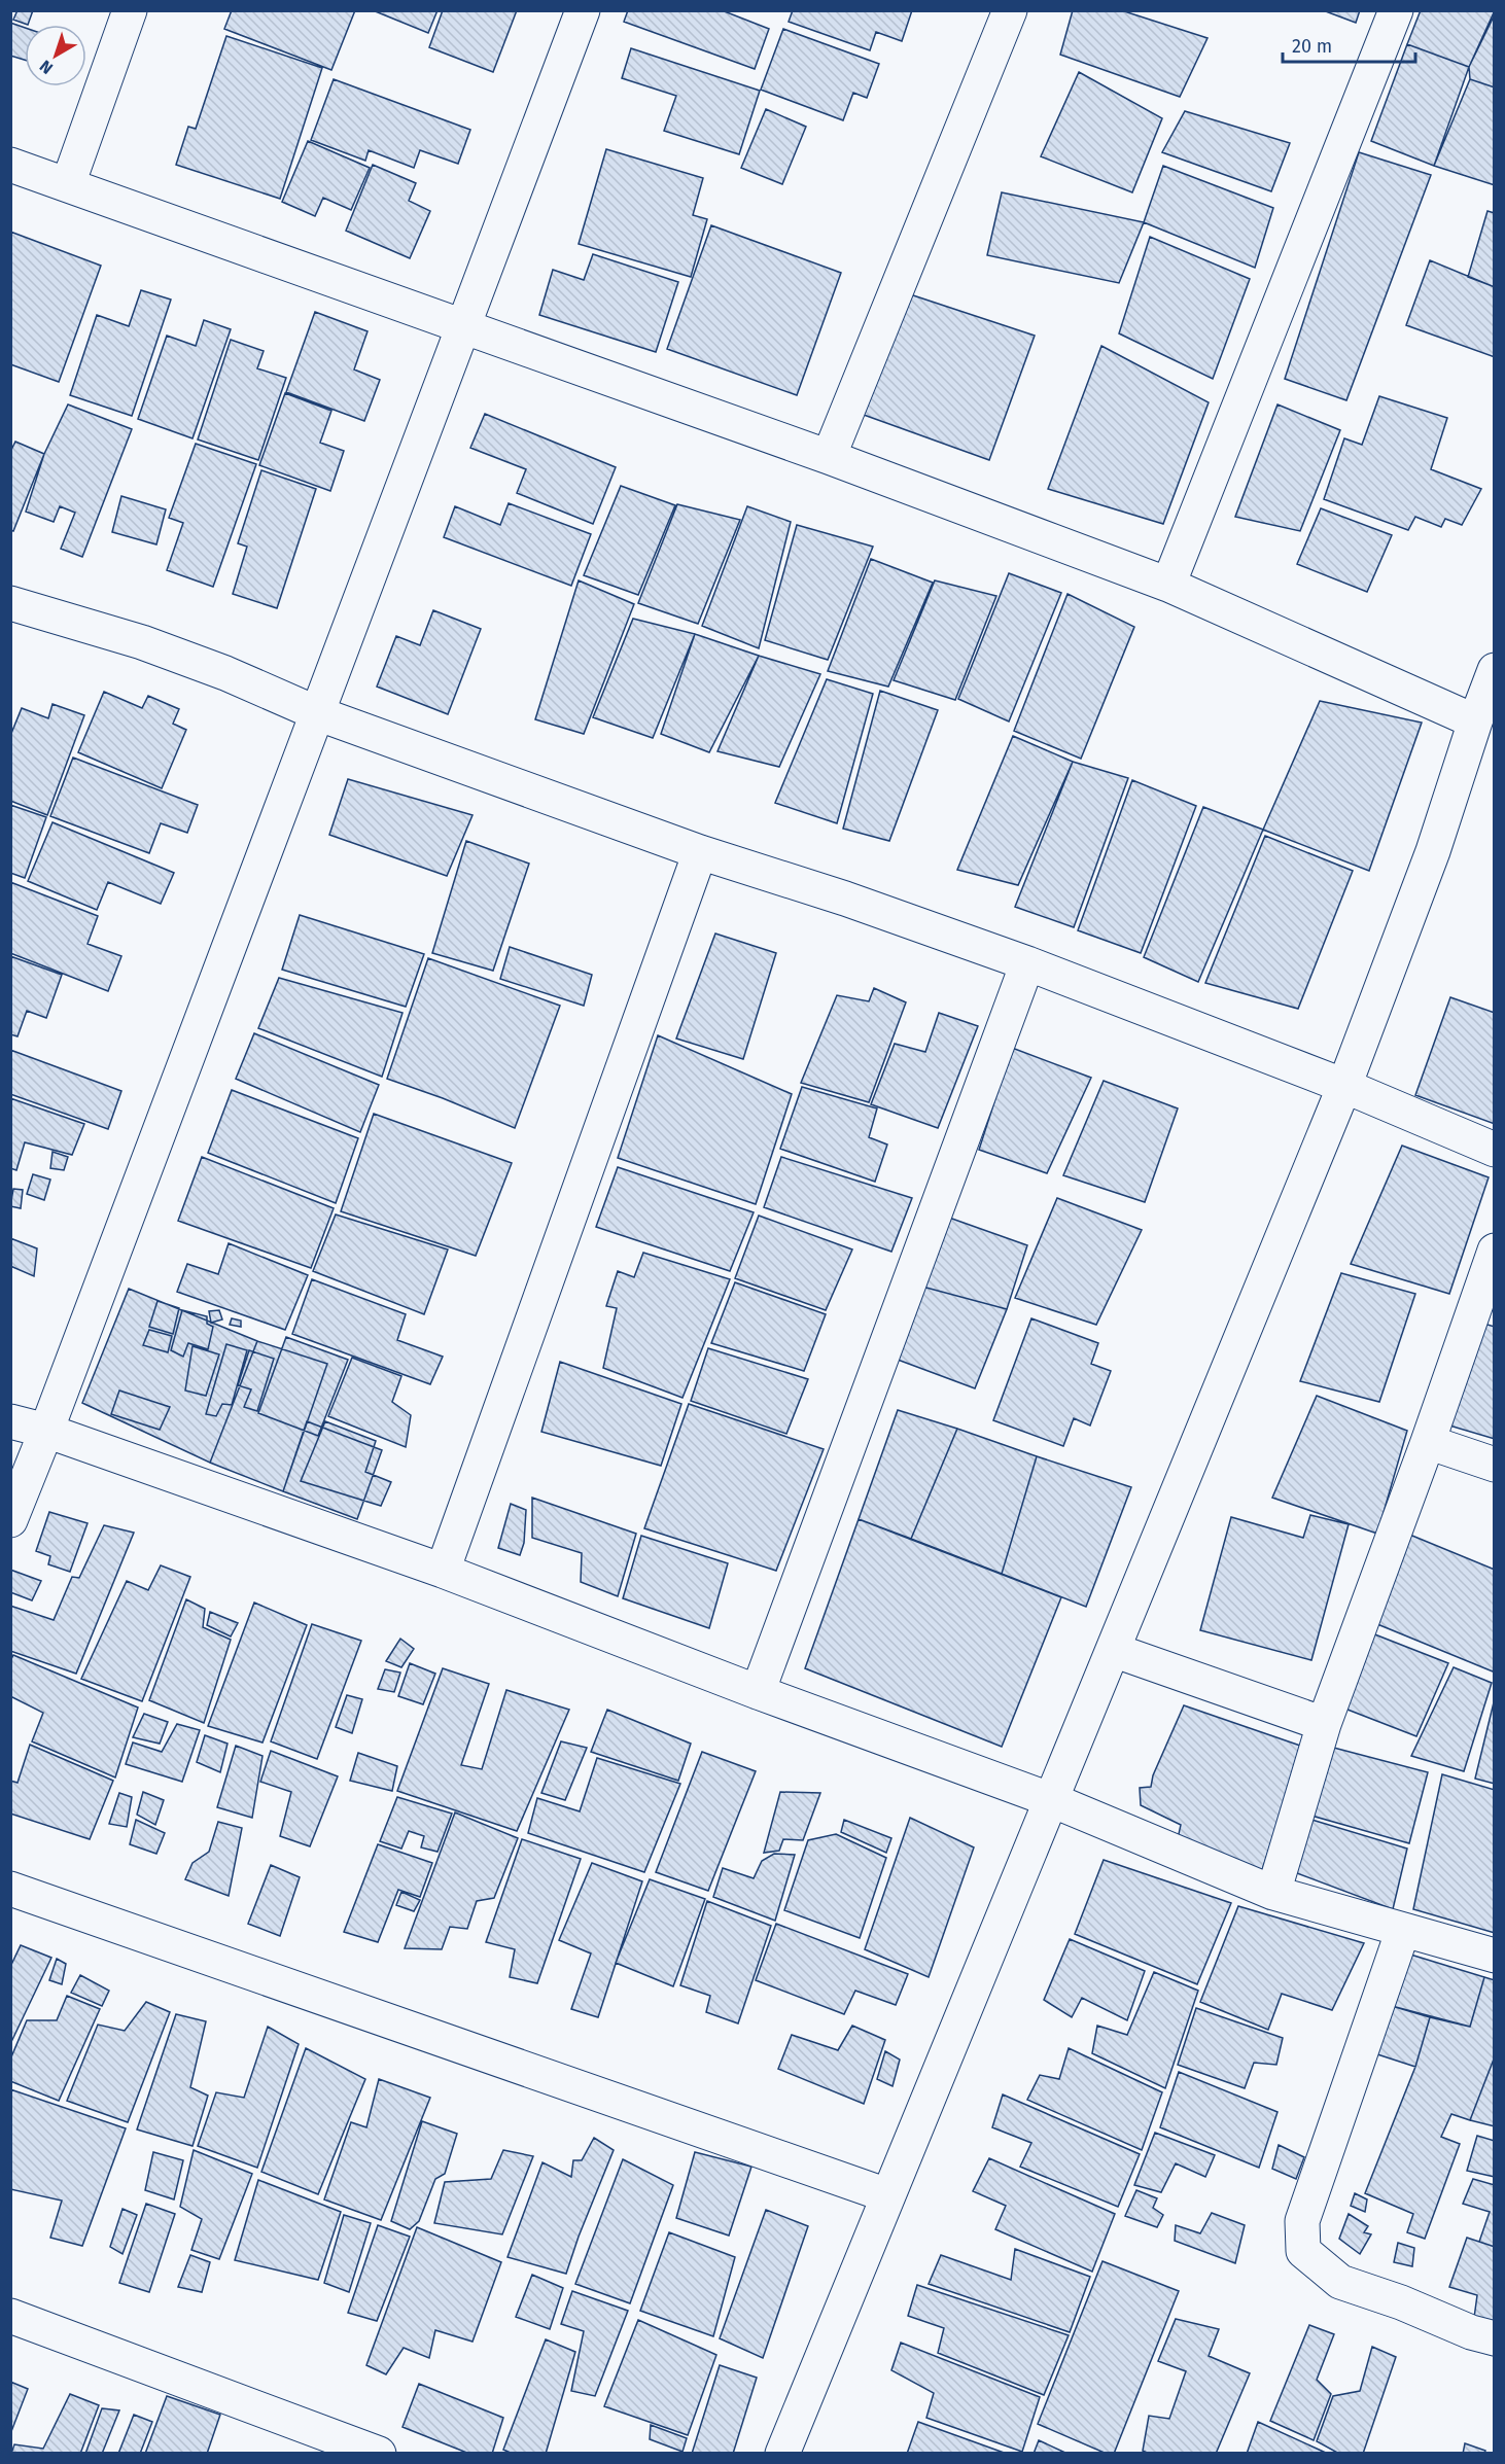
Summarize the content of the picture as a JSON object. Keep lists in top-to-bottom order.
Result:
{
  "scale_bar": "20 m",
  "north": "bottom left"
}
